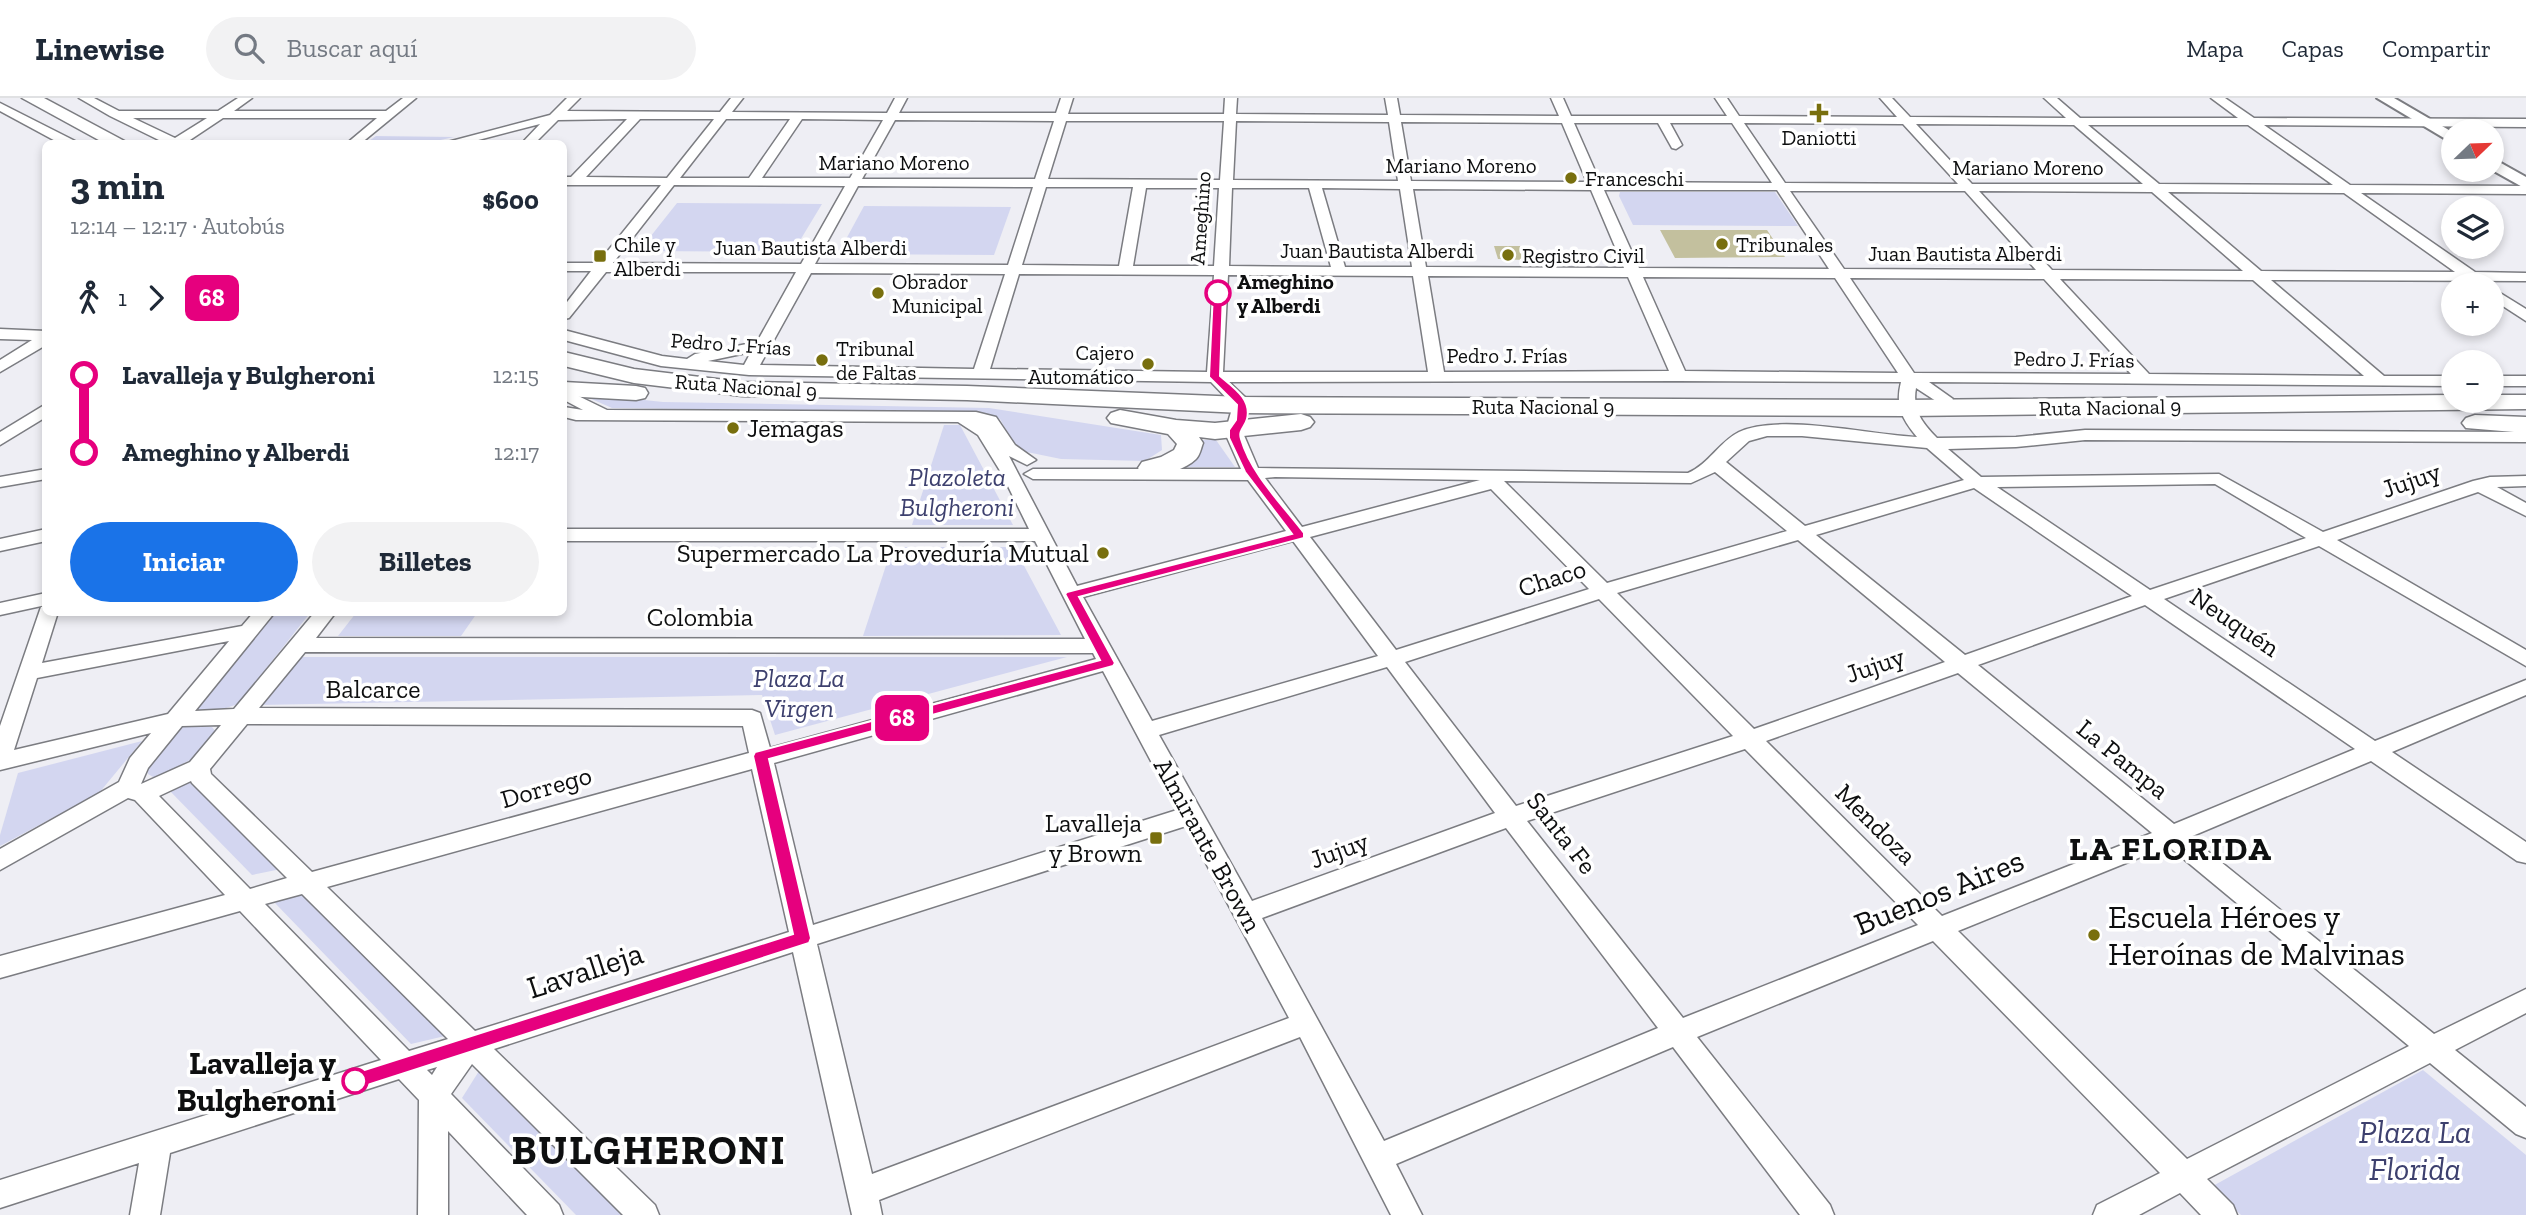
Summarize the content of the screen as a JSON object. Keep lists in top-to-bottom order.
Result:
{
  "streets": {
    "highway": ["Ruta Nacional 9"],
    "street": [
      "Mariano Moreno",
      "Ameghino",
      "Juan Bautista Alberdi",
      "Pedro J. Frías",
      "Jujuy",
      "Chaco",
      "Colombia",
      "Neuquén",
      "Balcarce",
      "La Pampa",
      "Dorrego",
      "Mendoza",
      "Santa Fe",
      "Almirante Brown",
      "Buenos Aires",
      "Lavalleja"
    ]
  },
  "crossings": [
    ["Mariano Moreno", "Ameghino"],
    ["Mariano Moreno", "Neuquén"],
    ["Ameghino", "Juan Bautista Alberdi"],
    ["Ameghino", "Pedro J. Frías"],
    ["Juan Bautista Alberdi", "Neuquén"],
    ["Pedro J. Frías", "Ruta Nacional 9"],
    ["Pedro J. Frías", "Neuquén"],
    ["Ruta Nacional 9", "Neuquén"],
    ["Ruta Nacional 9", "Santa Fe"],
    ["Jujuy", "Neuquén"],
    ["Jujuy", "La Pampa"],
    ["Jujuy", "Mendoza"],
    ["Jujuy", "Santa Fe"],
    ["Jujuy", "Almirante Brown"],
    ["Chaco", "Neuquén"],
    ["Chaco", "La Pampa"],
    ["Chaco", "Mendoza"],
    ["Chaco", "Santa Fe"],
    ["Chaco", "Almirante Brown"],
    ["Colombia", "Dorrego"],
    ["Colombia", "Almirante Brown"],
    ["Neuquén", "Buenos Aires"],
    ["Balcarce", "Dorrego"],
    ["La Pampa", "Buenos Aires"],
    ["Dorrego", "Almirante Brown"],
    ["Mendoza", "Buenos Aires"],
    ["Santa Fe", "Buenos Aires"],
    ["Almirante Brown", "Buenos Aires"],
    ["Almirante Brown", "Lavalleja"]
  ],
  "districts": ["LA FLORIDA", "BULGHERONI"],
  "parks": ["Plazoleta Bulgheroni", "Plaza La Virgen", "Plaza La Florida"],
  "places": {
    "health": ["Daniotti"],
    "other": [
      "Franceschi",
      "Tribunales",
      "Registro Civil",
      "Obrador Municipal",
      "Ameghino y Alberdi",
      "Tribunal de Faltas",
      "Cajero Automático",
      "Jemagas",
      "Supermercado La Proveduría Mutual",
      "Escuela Héroes y Heroínas de Malvinas",
      "Lavalleja y Bulgheroni"
    ],
    "transit": ["Chile y Alberdi", "Lavalleja y Brown"]
  },
  "lines": ["bus line 68"],
  "north": "top right",
  "page": {
    "header": "Linewise",
    "search": "Buscar aquí",
    "nav": ["Mapa", "Capas", "Compartir"],
    "on_map": "68",
    "map_buttons": ["+", "−"],
    "heading": ["3 min", "12:14 – 12:17 · Autobús", "$600"],
    "legs": ["1", "68"],
    "list": [
      {
        "name": "Lavalleja y Bulgheroni",
        "value": "12:15"
      },
      {
        "name": "Ameghino y Alberdi",
        "value": "12:17"
      }
    ],
    "buttons": ["Iniciar", "Billetes"]
  }
}
